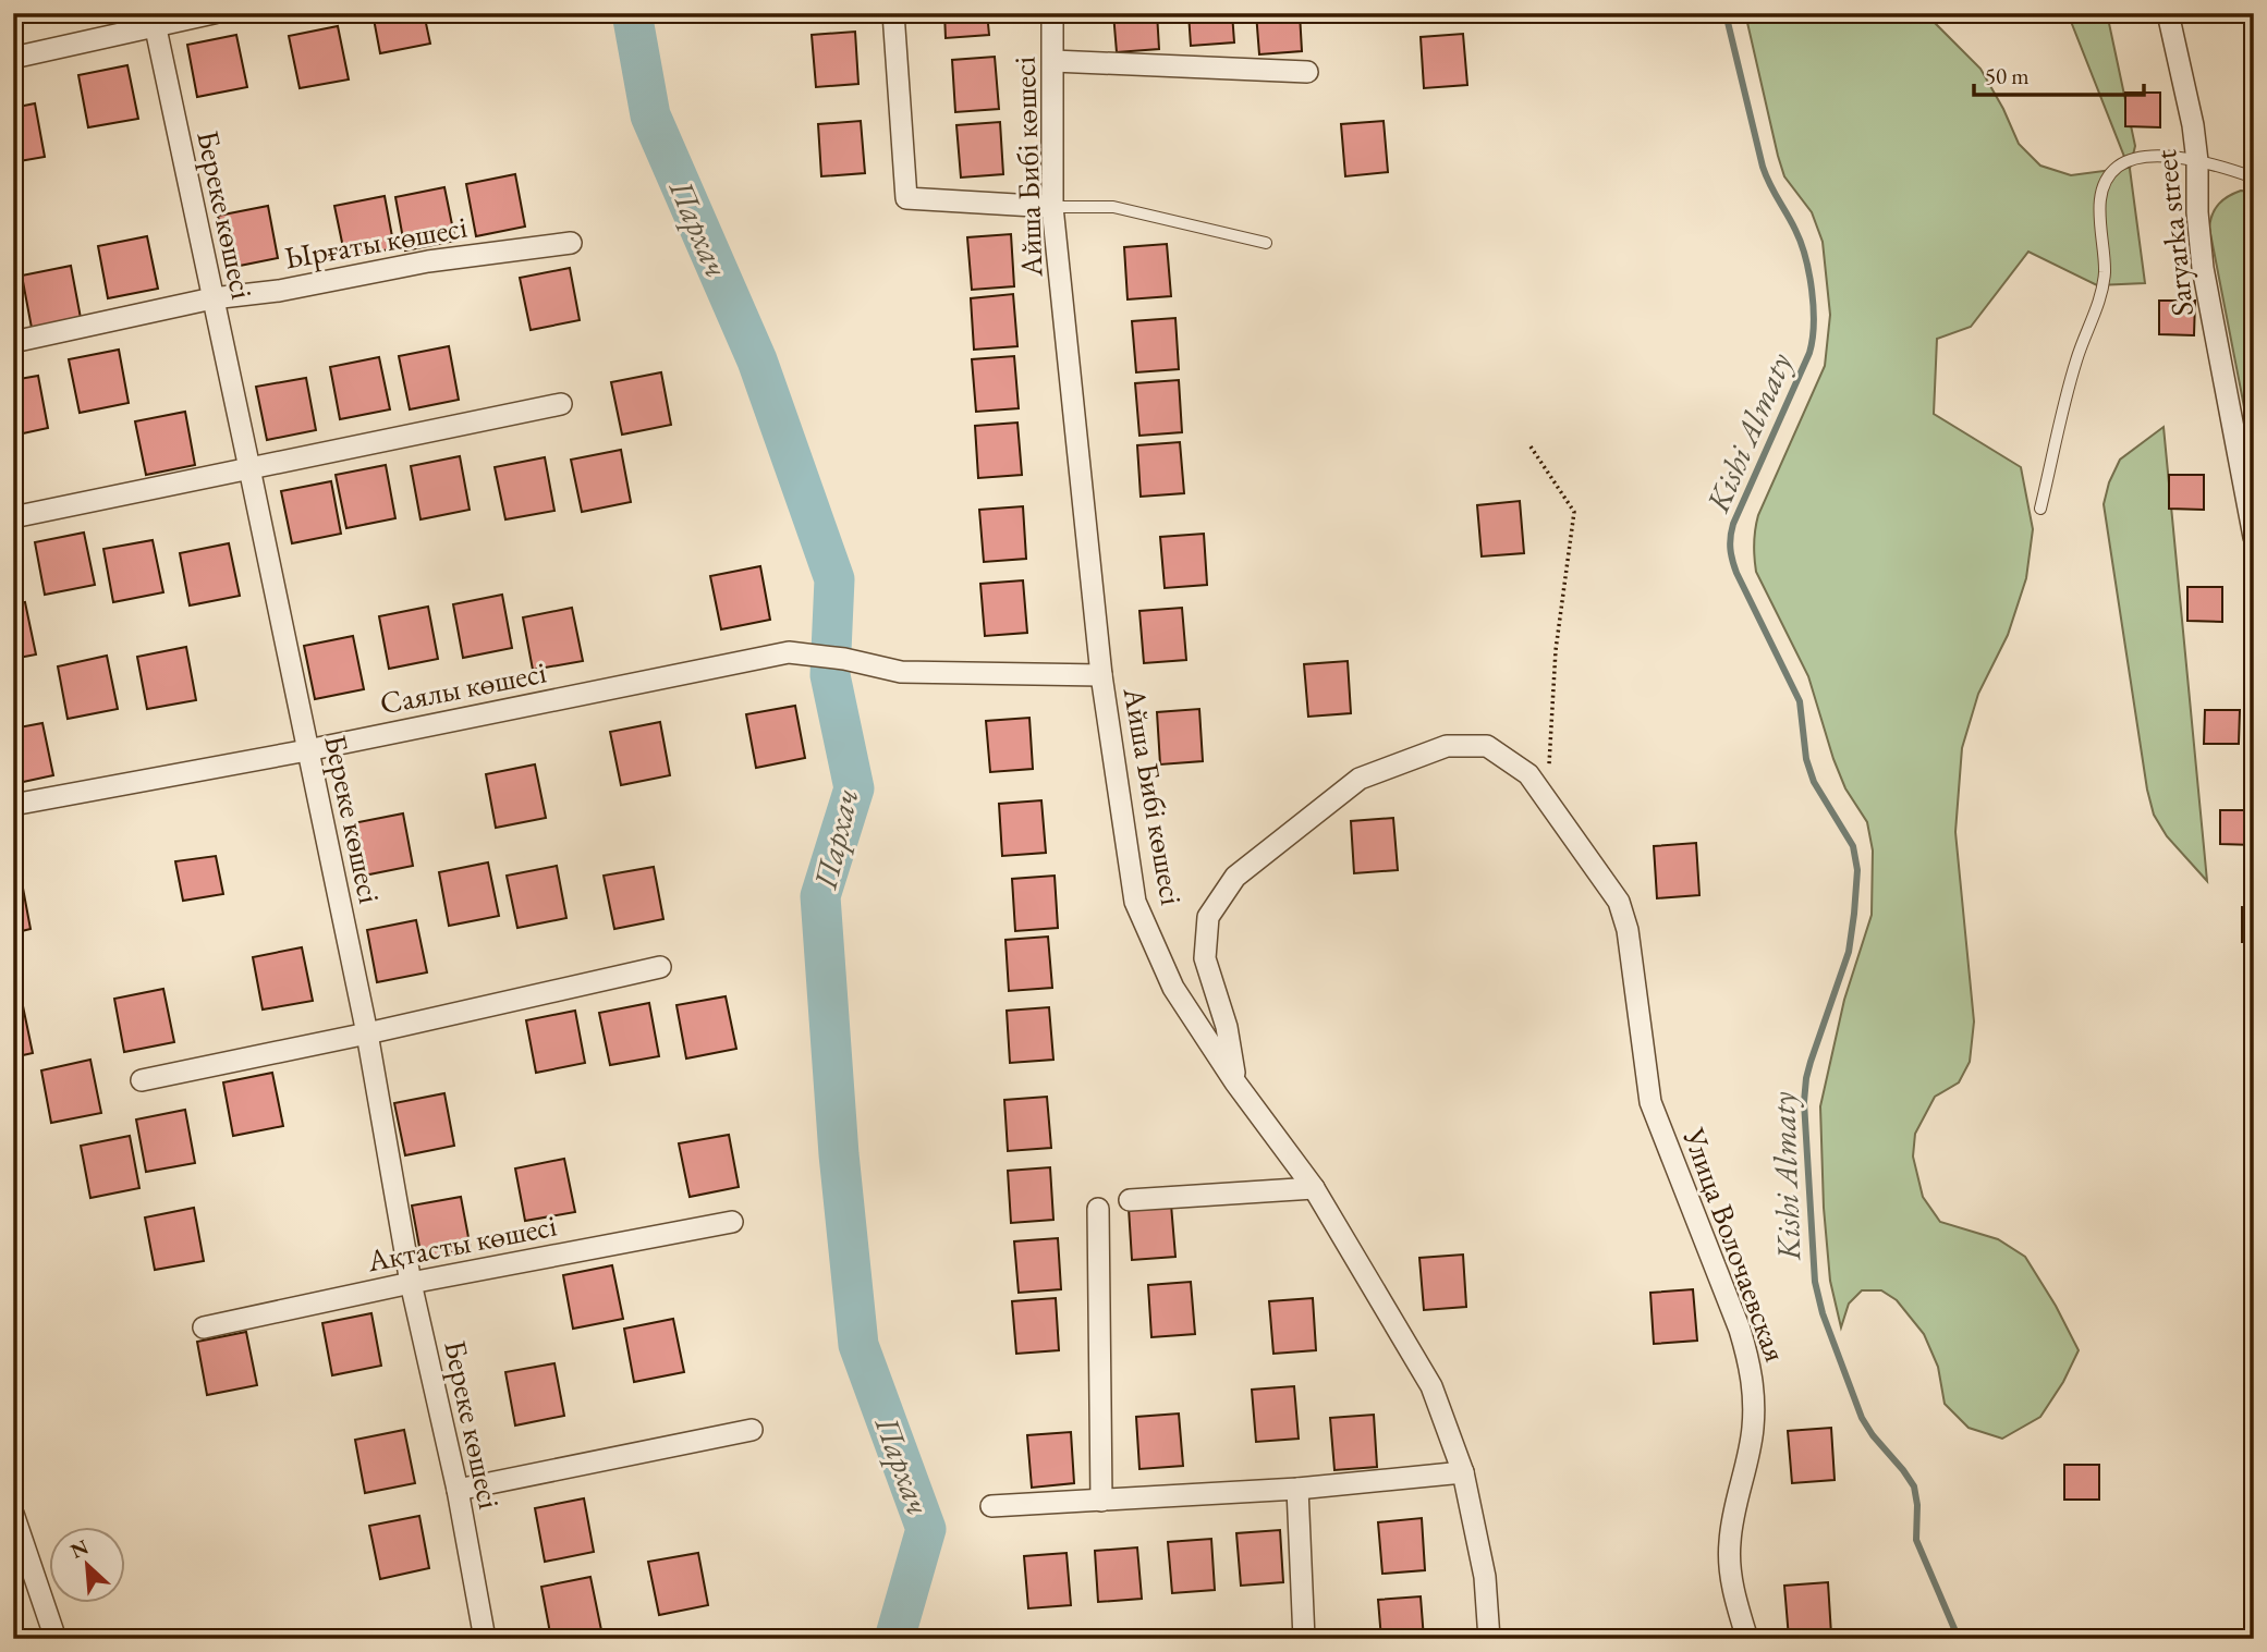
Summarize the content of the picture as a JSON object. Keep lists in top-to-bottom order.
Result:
{
  "streets": {
    "street": [
      "Айша Бибі көшесі",
      "Береке көшесі",
      "Saryarka street",
      "Ырғаты көшесі",
      "Саялы көшесі",
      "Ақтасты көшесі",
      "Улица Волочаевская"
    ]
  },
  "crossings": [
    ["Айша Бибі көшесі", "Саялы көшесі"],
    ["Айша Бибі көшесі", "Улица Волочаевская"],
    ["Береке көшесі", "Ырғаты көшесі"],
    ["Береке көшесі", "Саялы көшесі"],
    ["Береке көшесі", "Ақтасты көшесі"]
  ],
  "water": ["Пархач", "Kіshі Almaty"],
  "scale_bar": "50 m",
  "north": "top left"
}
